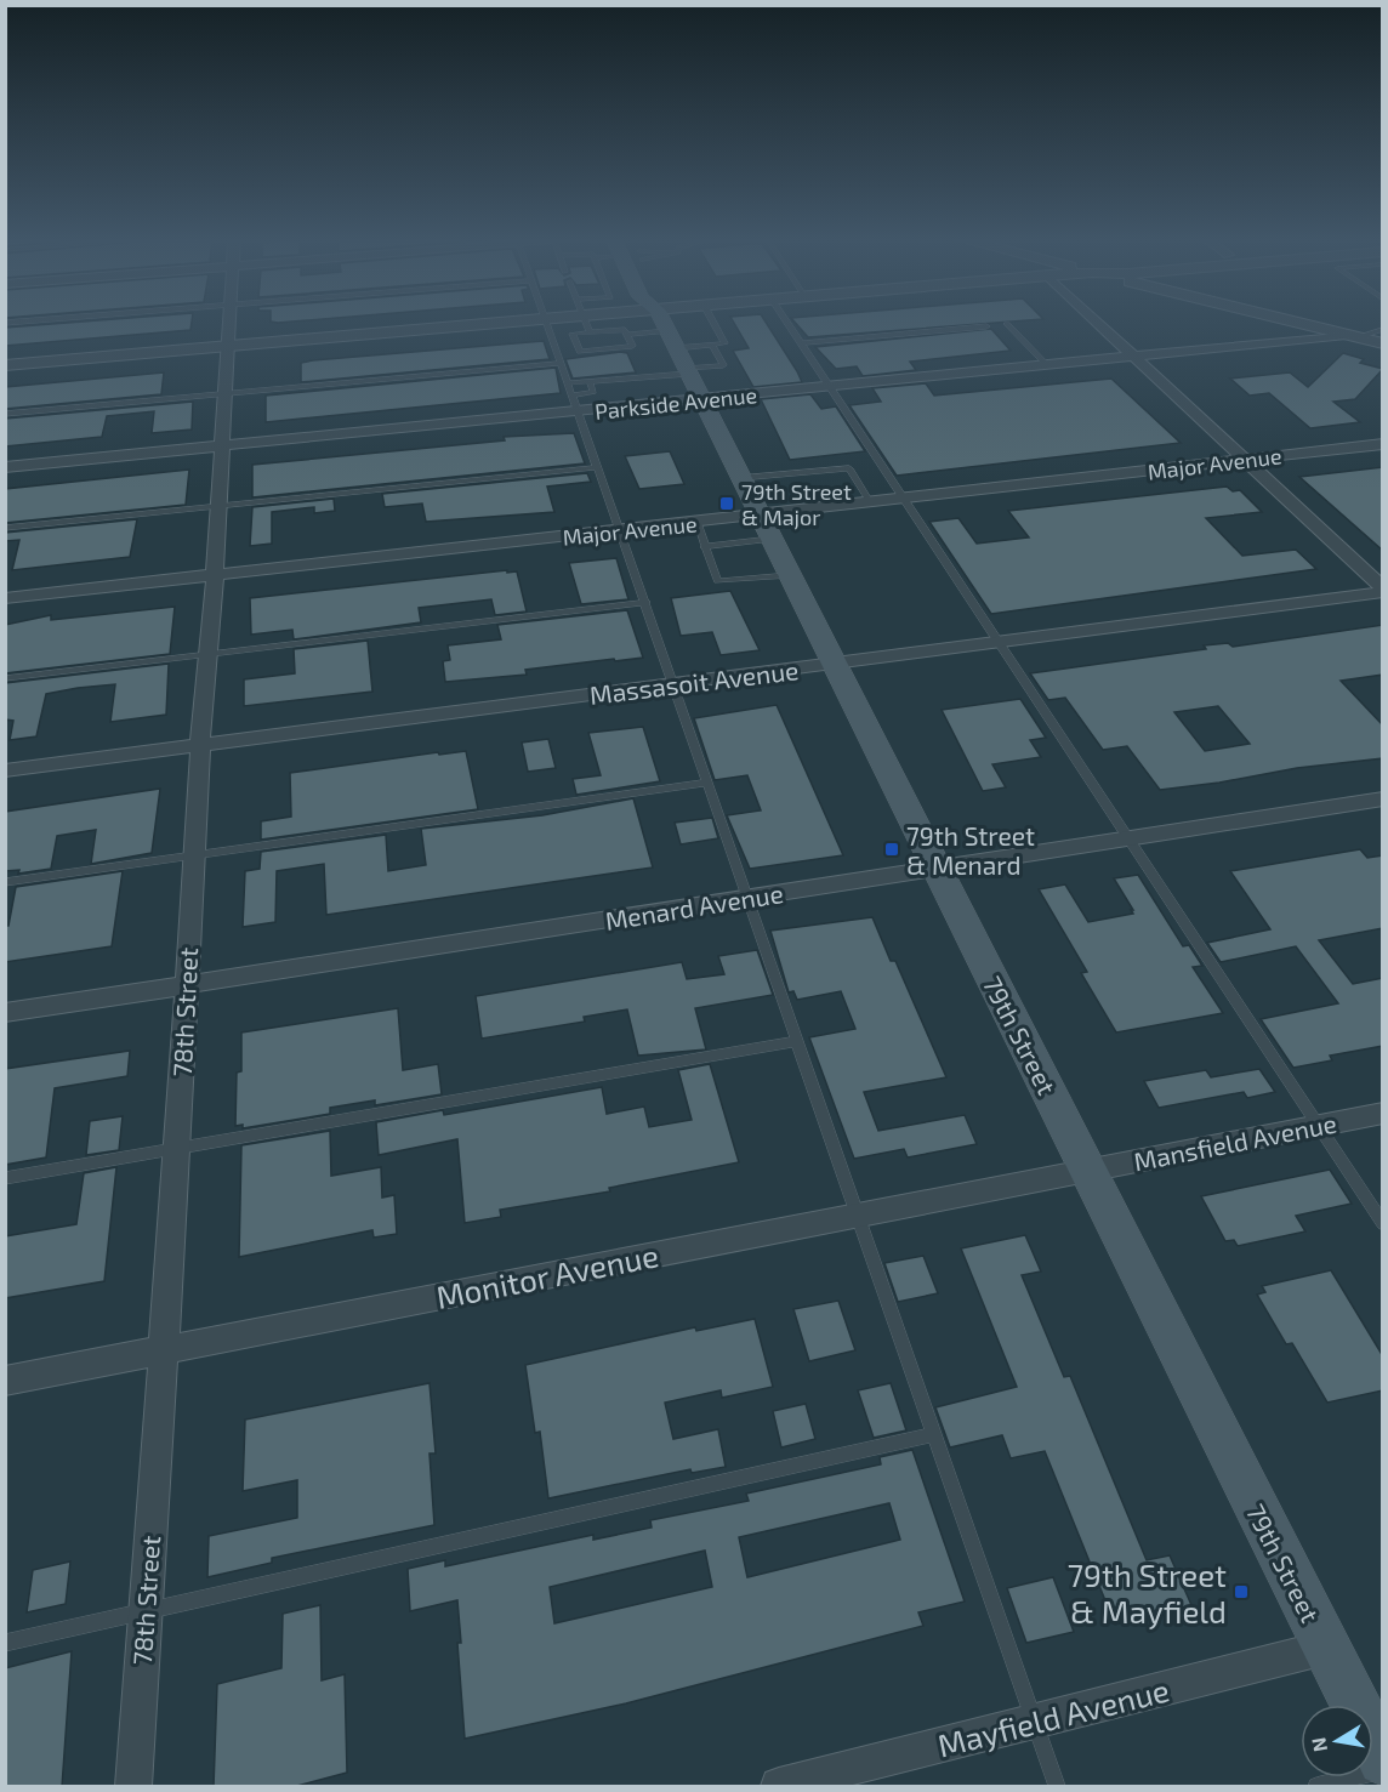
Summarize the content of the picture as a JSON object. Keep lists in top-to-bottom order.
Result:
{
  "streets": {
    "main road": ["79th Street"],
    "street": [
      "Parkside Avenue",
      "Major Avenue",
      "Massasoit Avenue",
      "Menard Avenue",
      "78th Street",
      "Mansfield Avenue",
      "Monitor Avenue",
      "Mayfield Avenue"
    ]
  },
  "crossings": [
    ["Parkside Avenue", "78th Street"],
    ["Parkside Avenue", "79th Street"],
    ["Major Avenue", "78th Street"],
    ["Major Avenue", "79th Street"],
    ["Massasoit Avenue", "78th Street"],
    ["Massasoit Avenue", "79th Street"],
    ["Menard Avenue", "78th Street"],
    ["Menard Avenue", "79th Street"],
    ["78th Street", "Monitor Avenue"],
    ["79th Street", "Mansfield Avenue"],
    ["79th Street", "Monitor Avenue"],
    ["79th Street", "Mayfield Avenue"],
    ["Mansfield Avenue", "Monitor Avenue"]
  ],
  "places": {
    "transit": ["79th Street & Major", "79th Street & Menard", "79th Street & Mayfield"]
  },
  "north": "left"
}
